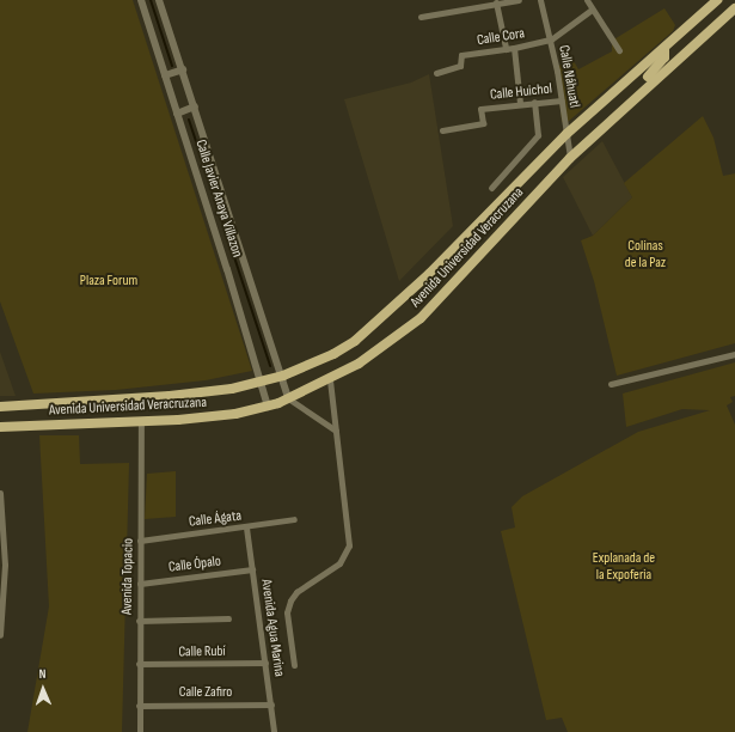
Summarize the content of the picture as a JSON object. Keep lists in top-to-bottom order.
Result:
{
  "streets": {
    "main road": ["Avenida Universidad Veracruzana"],
    "street": [
      "Calle Cora",
      "Calle Náhuatl",
      "Calle Huichol",
      "Calle Javier Anaya Villazon",
      "Calle Ágata",
      "Calle Ópalo",
      "Avenida Topacio",
      "Avenida Agua Marina",
      "Calle Rubí",
      "Calle Zafiro"
    ]
  },
  "crossings": [
    ["Calle Cora", "Calle Náhuatl"],
    ["Calle Náhuatl", "Calle Huichol"],
    ["Calle Náhuatl", "Avenida Universidad Veracruzana"],
    ["Calle Javier Anaya Villazon", "Avenida Universidad Veracruzana"],
    ["Avenida Universidad Veracruzana", "Avenida Topacio"],
    ["Calle Ágata", "Avenida Topacio"],
    ["Calle Ágata", "Avenida Agua Marina"],
    ["Calle Ópalo", "Avenida Topacio"],
    ["Calle Ópalo", "Avenida Agua Marina"],
    ["Avenida Topacio", "Calle Rubí"],
    ["Avenida Topacio", "Calle Zafiro"],
    ["Avenida Agua Marina", "Calle Rubí"],
    ["Avenida Agua Marina", "Calle Zafiro"]
  ],
  "parks": ["Colinas de la Paz", "Plaza Forum", "Explanada de la Expoferia"],
  "north": "top"
}
